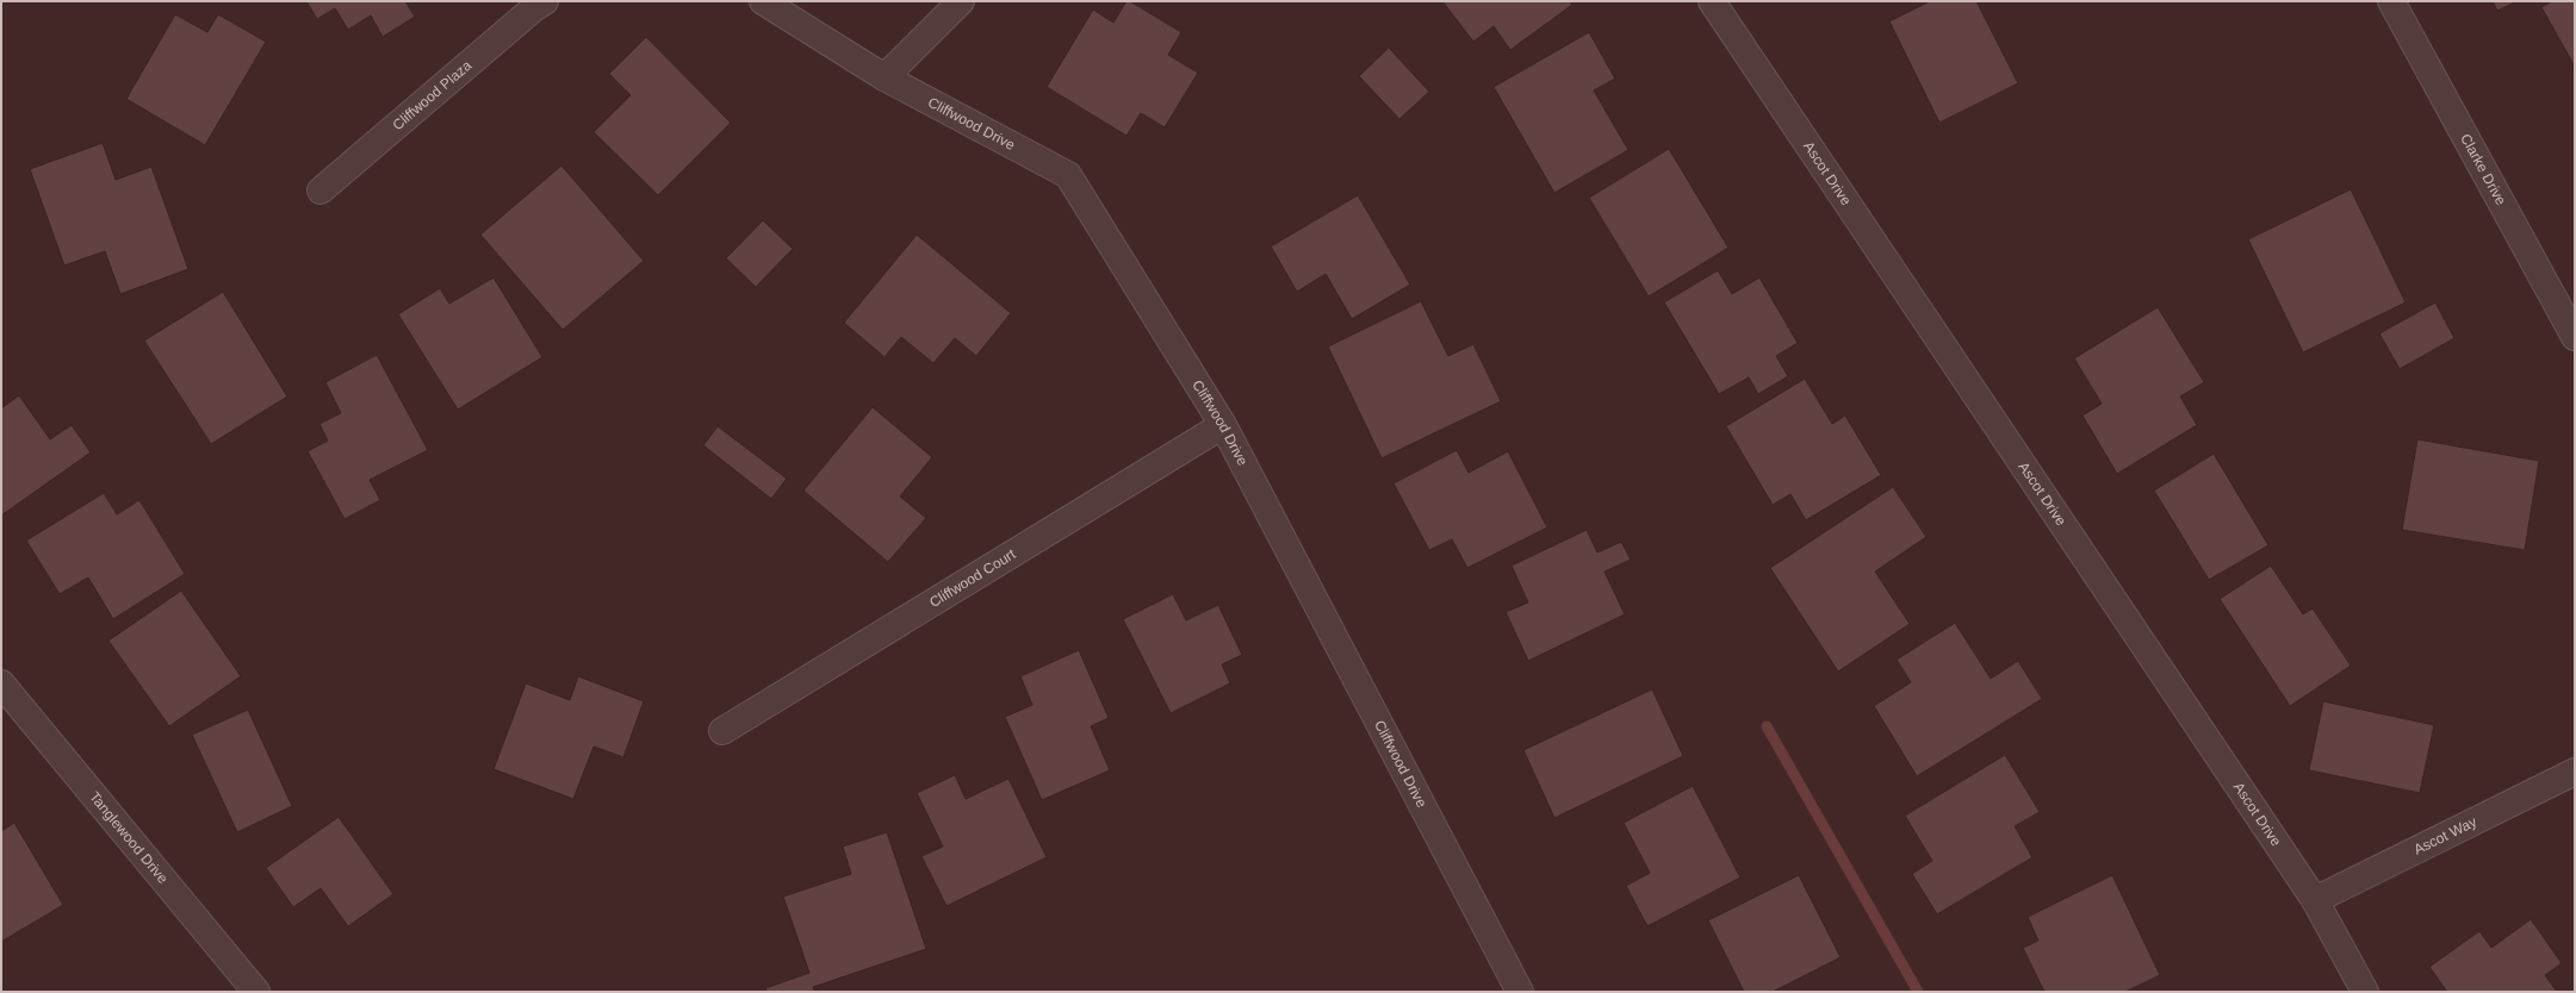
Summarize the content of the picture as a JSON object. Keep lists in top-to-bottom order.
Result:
{
  "streets": {
    "street": [
      "Cliffwood Plaza",
      "Cliffwood Drive",
      "Clarke Drive",
      "Ascot Drive",
      "Cliffwood Court",
      "Ascot Way",
      "Tanglewood Drive"
    ]
  },
  "crossings": [
    ["Cliffwood Drive", "Cliffwood Court"],
    ["Ascot Drive", "Ascot Way"]
  ]
}
